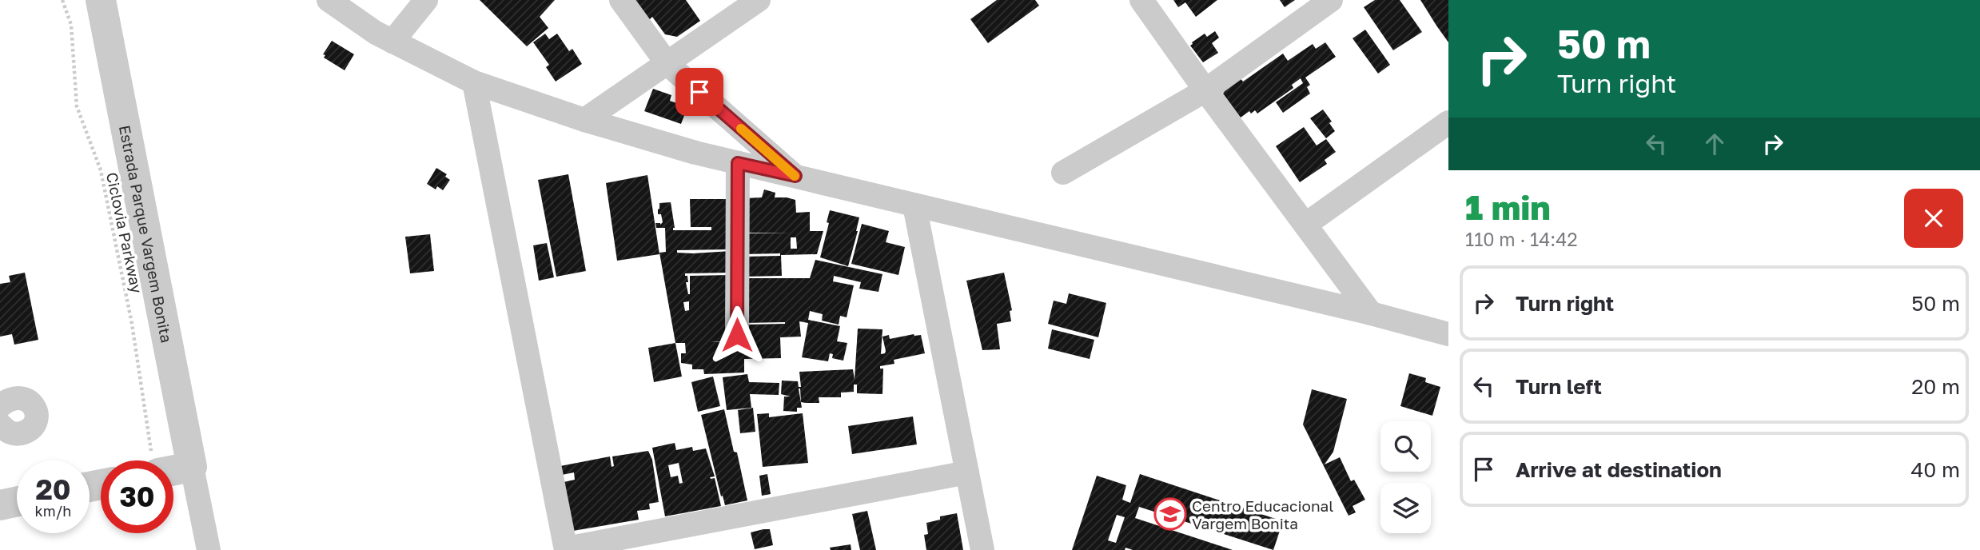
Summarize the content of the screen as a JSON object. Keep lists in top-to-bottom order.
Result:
{
  "streets": {
    "street": ["Estrada Parque Vargem Bonita"],
    "path": ["Ciclovia Parkway"]
  },
  "places": {
    "school or university": ["Centro Educacional Vargem Bonita"]
  },
  "page": {
    "turn": ["50 m", "Turn right"],
    "heading": ["1 min", "110 m · 14:42"],
    "list": [
      {
        "name": "Turn right",
        "value": "50 m"
      },
      {
        "name": "Turn left",
        "value": "20 m"
      },
      {
        "name": "Arrive at destination",
        "value": "40 m"
      }
    ],
    "speed": "20 km/h",
    "limit": "30"
  }
}
